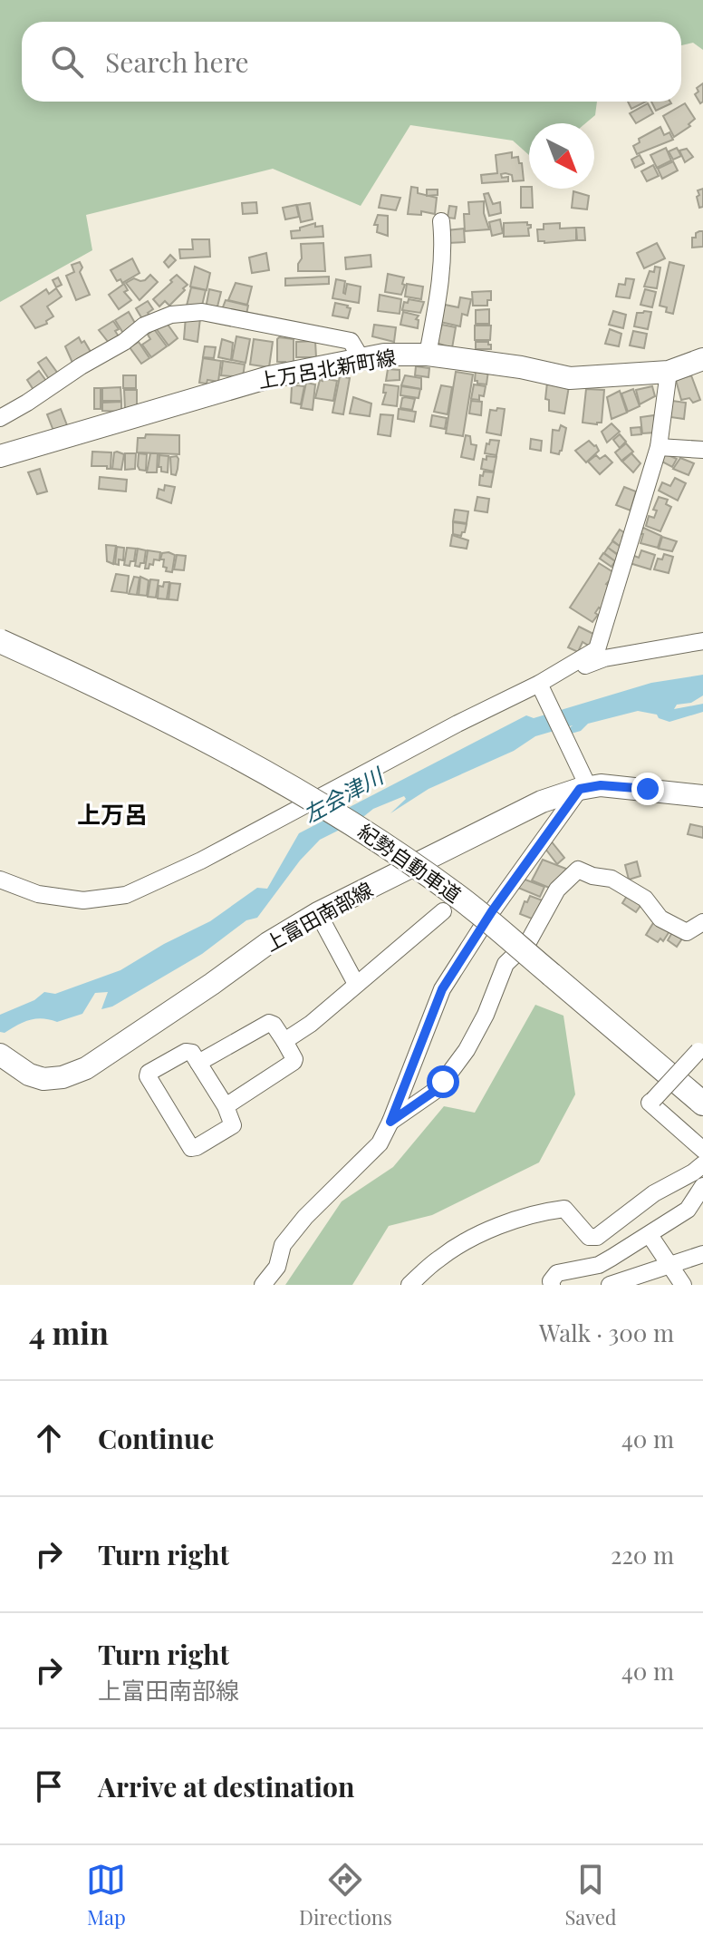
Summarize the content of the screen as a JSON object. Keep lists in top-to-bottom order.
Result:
{
  "streets": {
    "highway": ["紀勢自動車道"],
    "main road": ["上万呂北新町線", "上富田南部線"]
  },
  "districts": ["上万呂"],
  "water": ["左会津川"],
  "north": "bottom right",
  "page": {
    "search": "Search here",
    "heading": ["4 min", "Walk · 300 m"],
    "list": [
      ["Continue", "40 m"],
      ["Turn right", "220 m"],
      ["Turn right", "上富田南部線", "40 m"],
      "Arrive at destination"
    ],
    "nav": ["Map", "Directions", "Saved"]
  }
}
